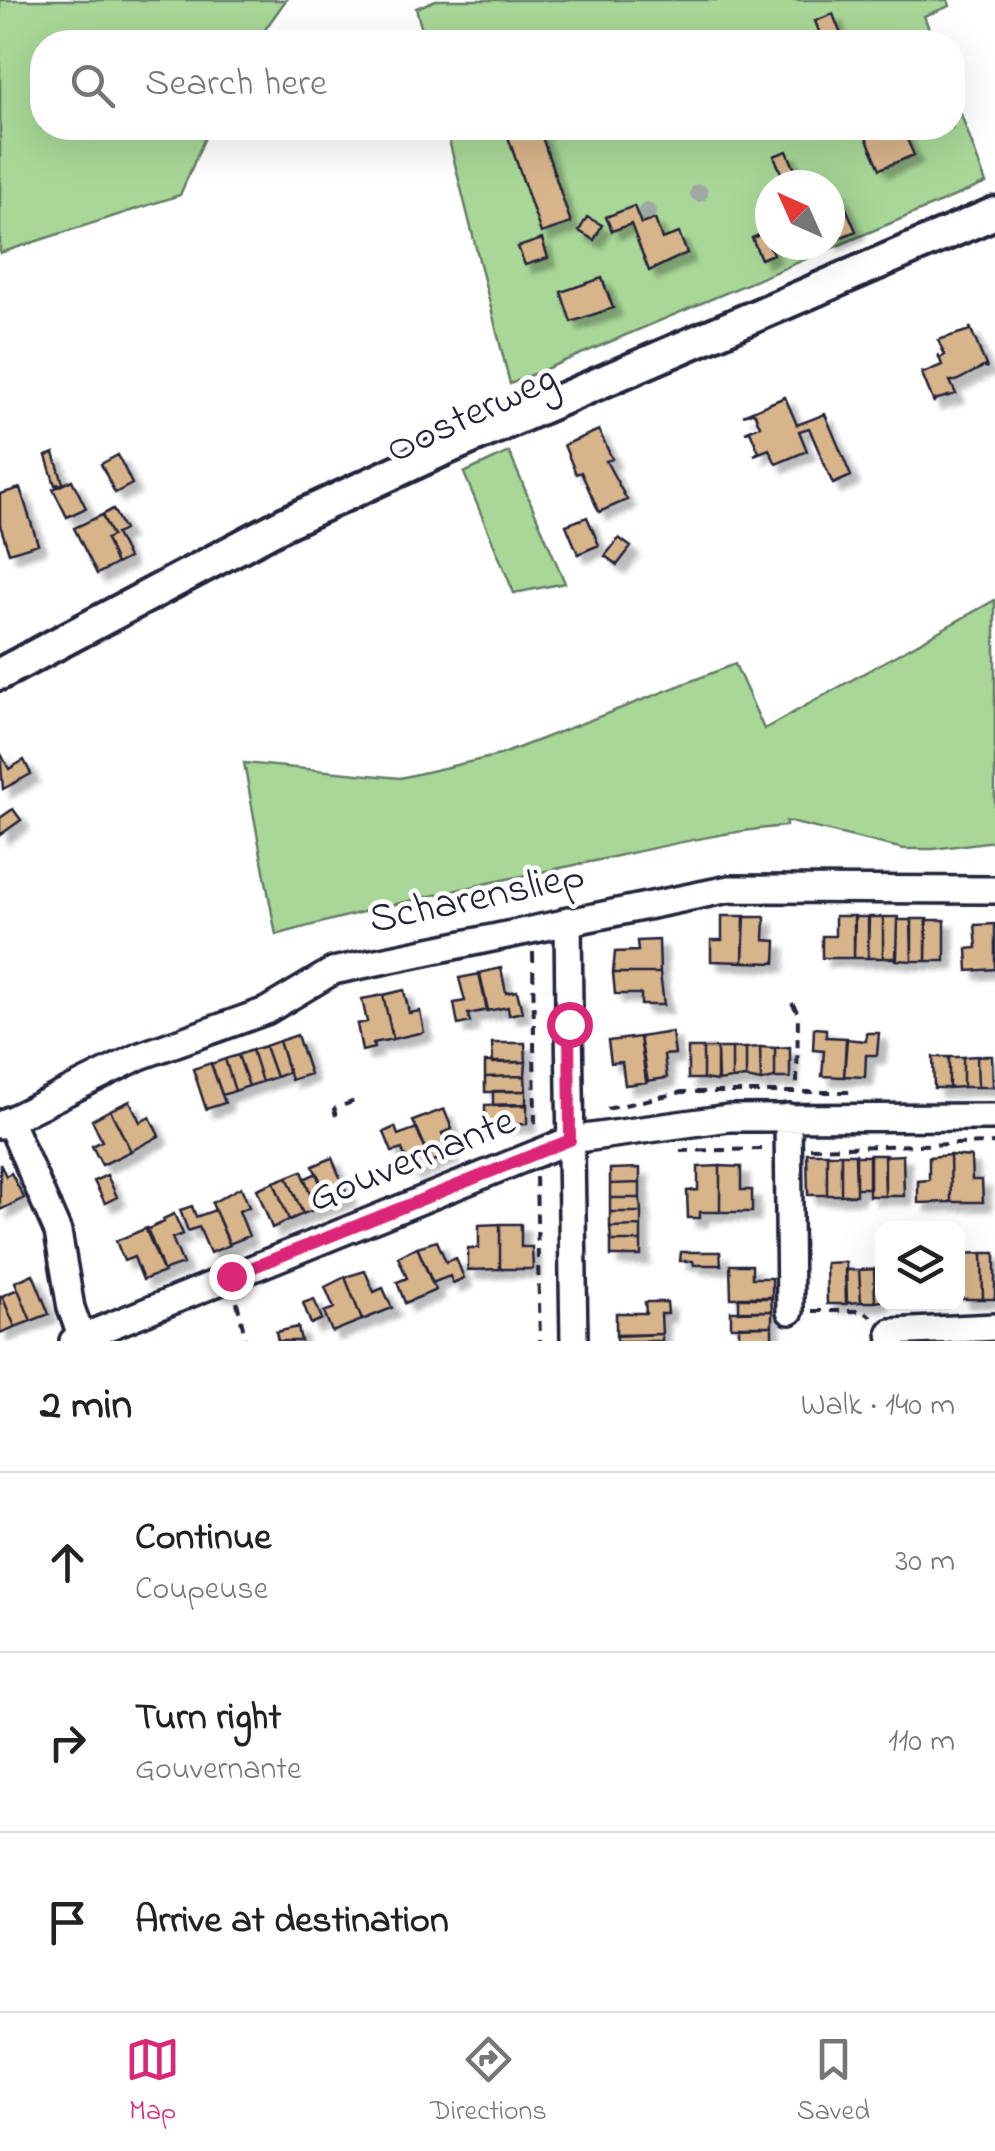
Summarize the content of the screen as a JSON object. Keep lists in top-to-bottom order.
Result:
{
  "streets": {
    "street": ["Oosterweg", "Scharensliep", "Gouvernante"]
  },
  "north": "top left",
  "page": {
    "search": "Search here",
    "heading": ["2 min", "Walk · 140 m"],
    "list": [
      ["Continue", "Coupeuse", "30 m"],
      ["Turn right", "Gouvernante", "110 m"],
      "Arrive at destination"
    ],
    "nav": ["Map", "Directions", "Saved"]
  }
}
